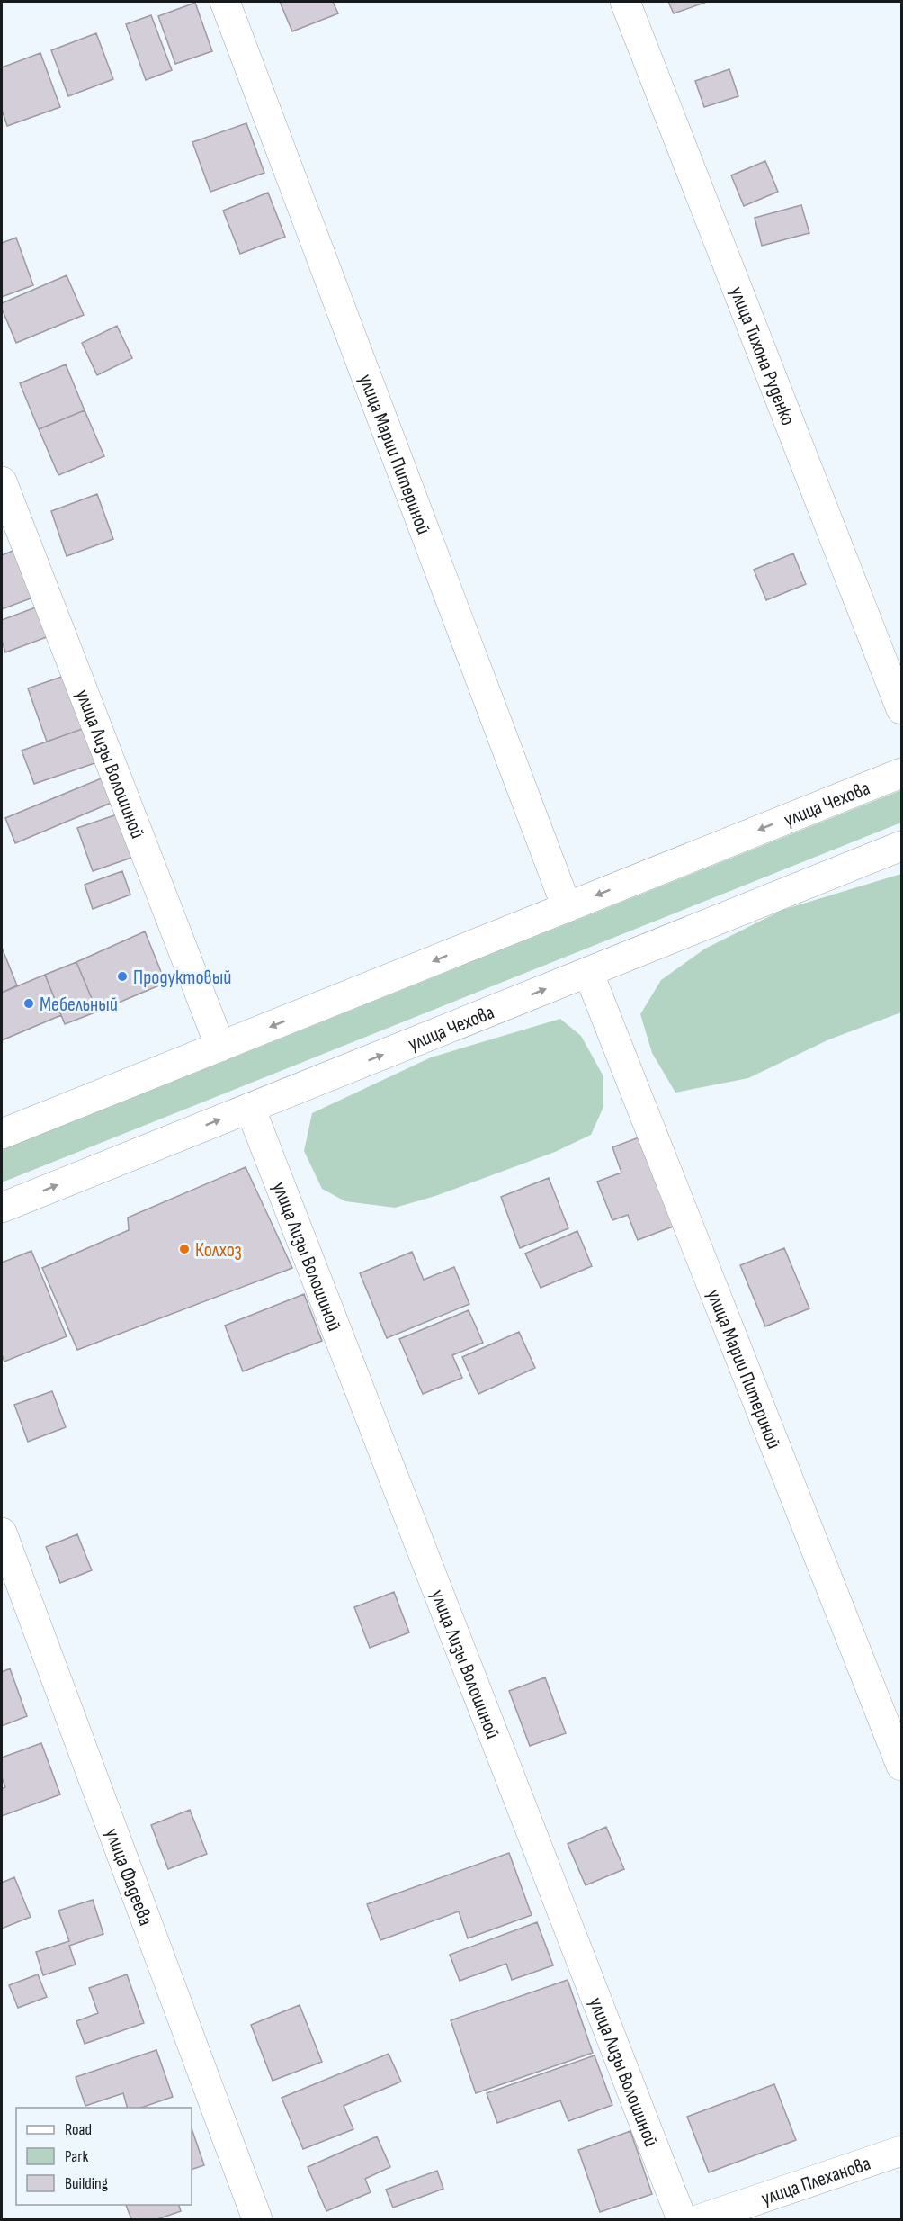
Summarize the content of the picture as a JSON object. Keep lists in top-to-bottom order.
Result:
{
  "streets": {
    "street": [
      "улица Тихона Руденко",
      "улица Марии Питериной",
      "улица Лизы Волошиной",
      "улица Чехова",
      "улица Фадеева",
      "улица Плеханова"
    ]
  },
  "crossings": [
    ["улица Марии Питериной", "улица Чехова"],
    ["улица Лизы Волошиной", "улица Чехова"]
  ],
  "places": ["Продуктовый", "Мебельный", "Колхоз"],
  "legend": ["Road", "Park", "Building"]
}
